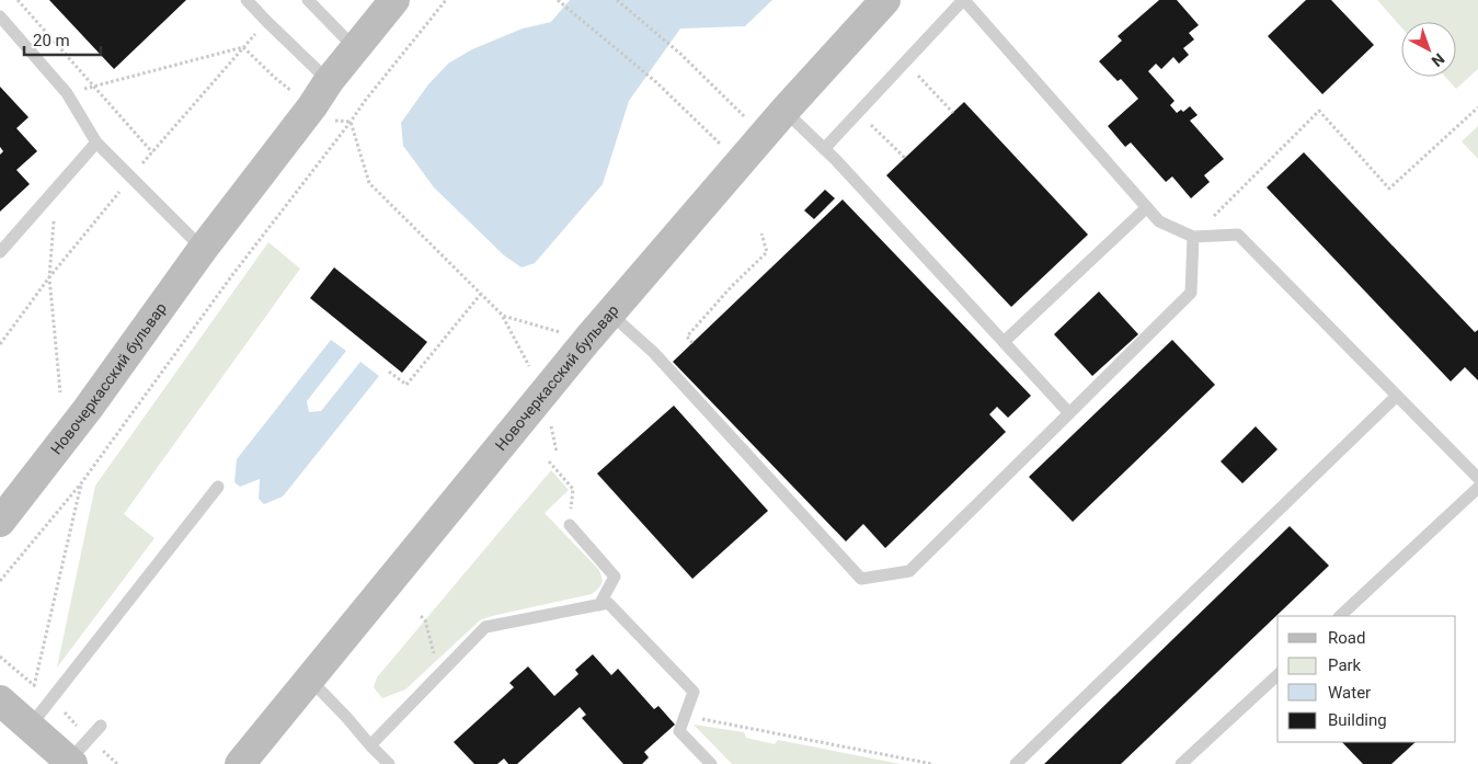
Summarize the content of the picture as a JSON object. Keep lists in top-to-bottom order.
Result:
{
  "streets": {
    "street": ["Новочеркасский бульвар"]
  },
  "legend": [
    "Road",
    "Park",
    "Water",
    "Building"
  ],
  "scale_bar": "20 m",
  "north": "bottom right"
}
